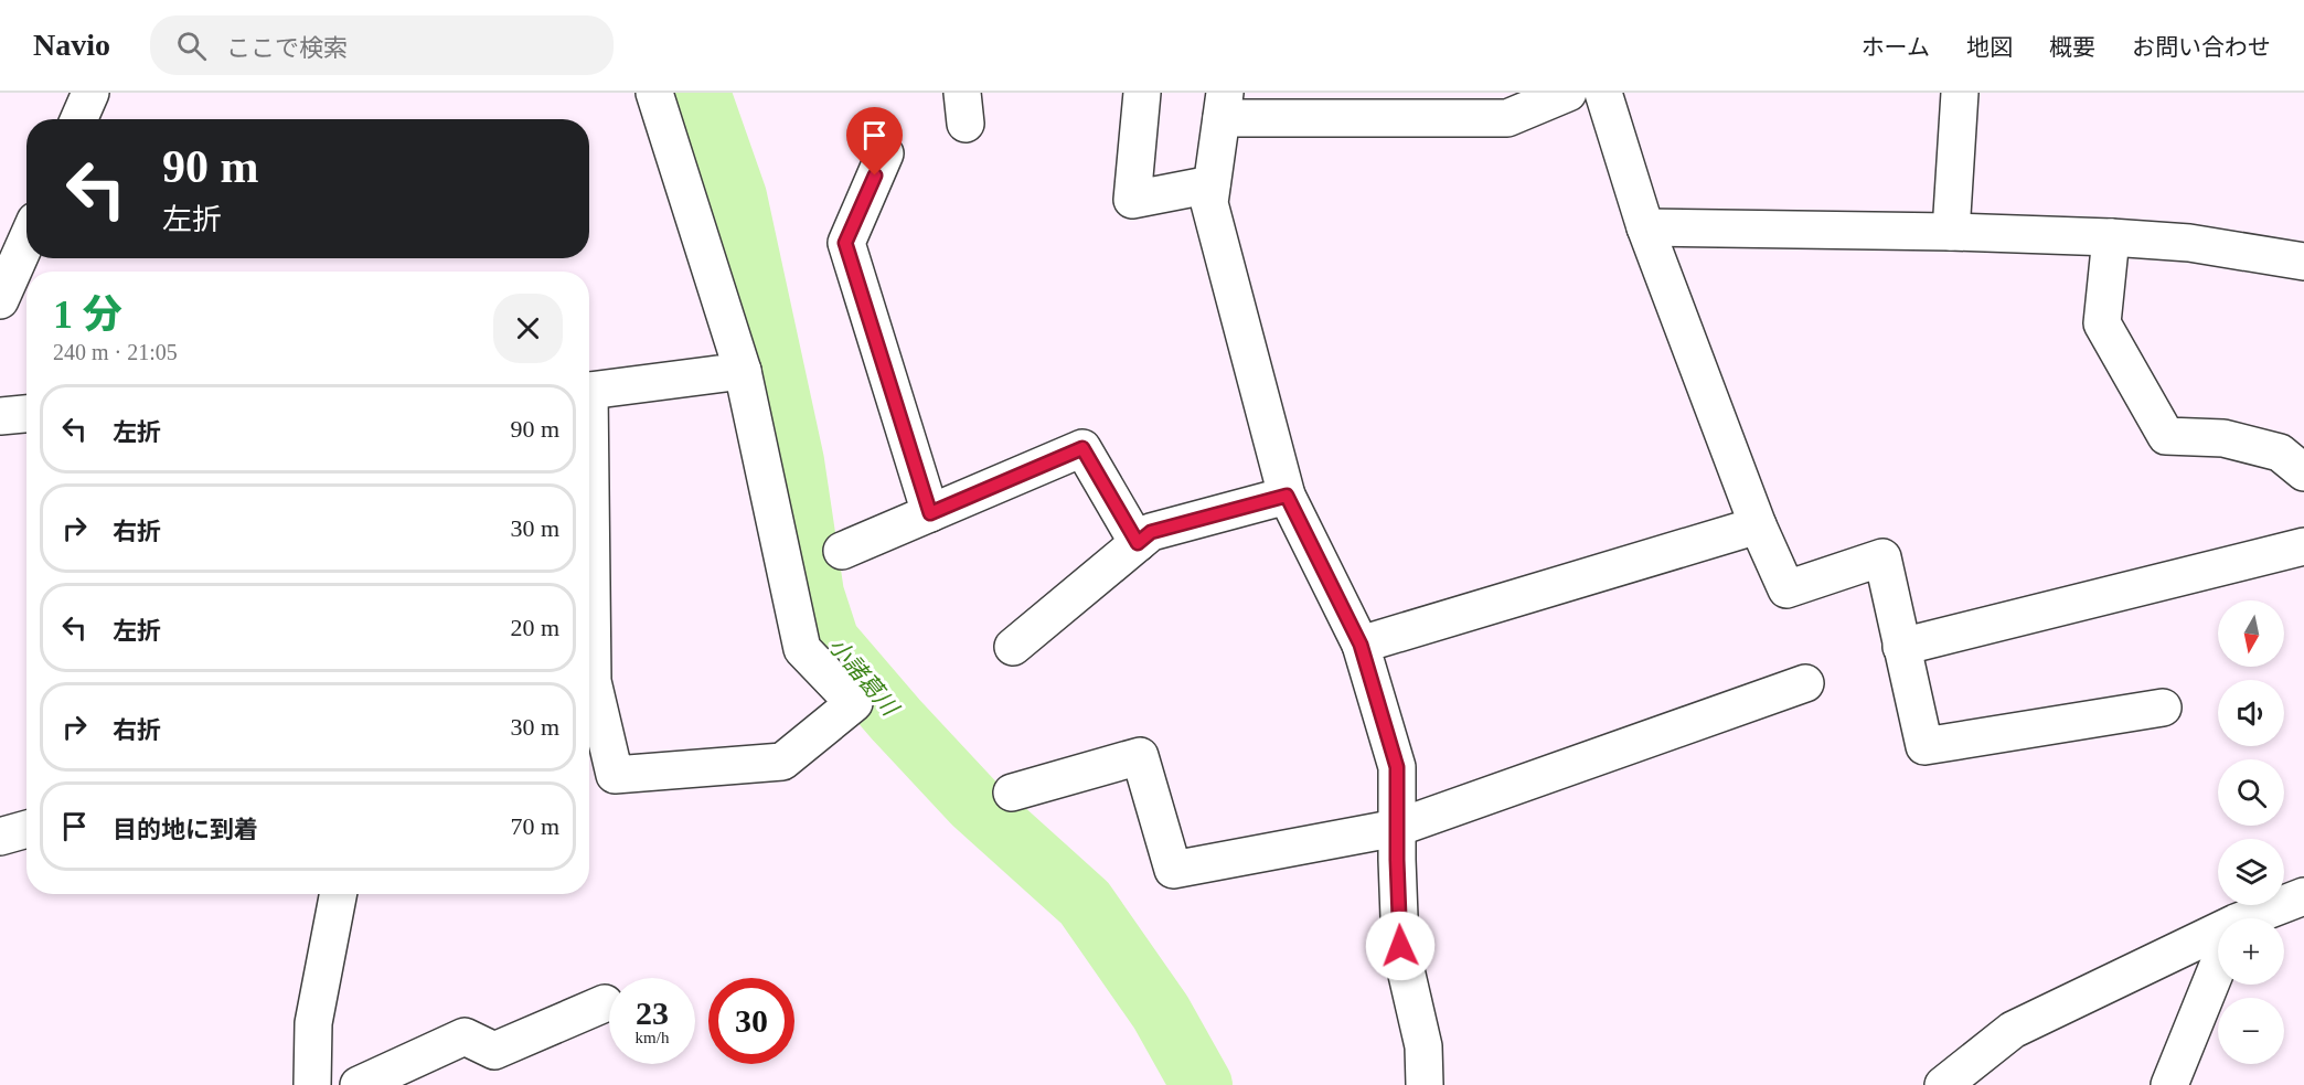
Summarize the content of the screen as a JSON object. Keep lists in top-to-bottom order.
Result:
{
  "water": ["小諸葛川"],
  "north": "bottom",
  "page": {
    "header": "Navio",
    "search": "ここで検索",
    "nav": [
      "ホーム",
      "地図",
      "概要",
      "お問い合わせ"
    ],
    "turn": ["90 m", "左折"],
    "heading": ["1 分", "240 m · 21:05"],
    "list": [
      {
        "name": "左折",
        "value": "90 m"
      },
      {
        "name": "右折",
        "value": "30 m"
      },
      {
        "name": "左折",
        "value": "20 m"
      },
      {
        "name": "右折",
        "value": "30 m"
      },
      {
        "name": "目的地に到着",
        "value": "70 m"
      }
    ],
    "map_buttons": ["+", "−"],
    "speed": "23 km/h",
    "limit": "30"
  }
}
